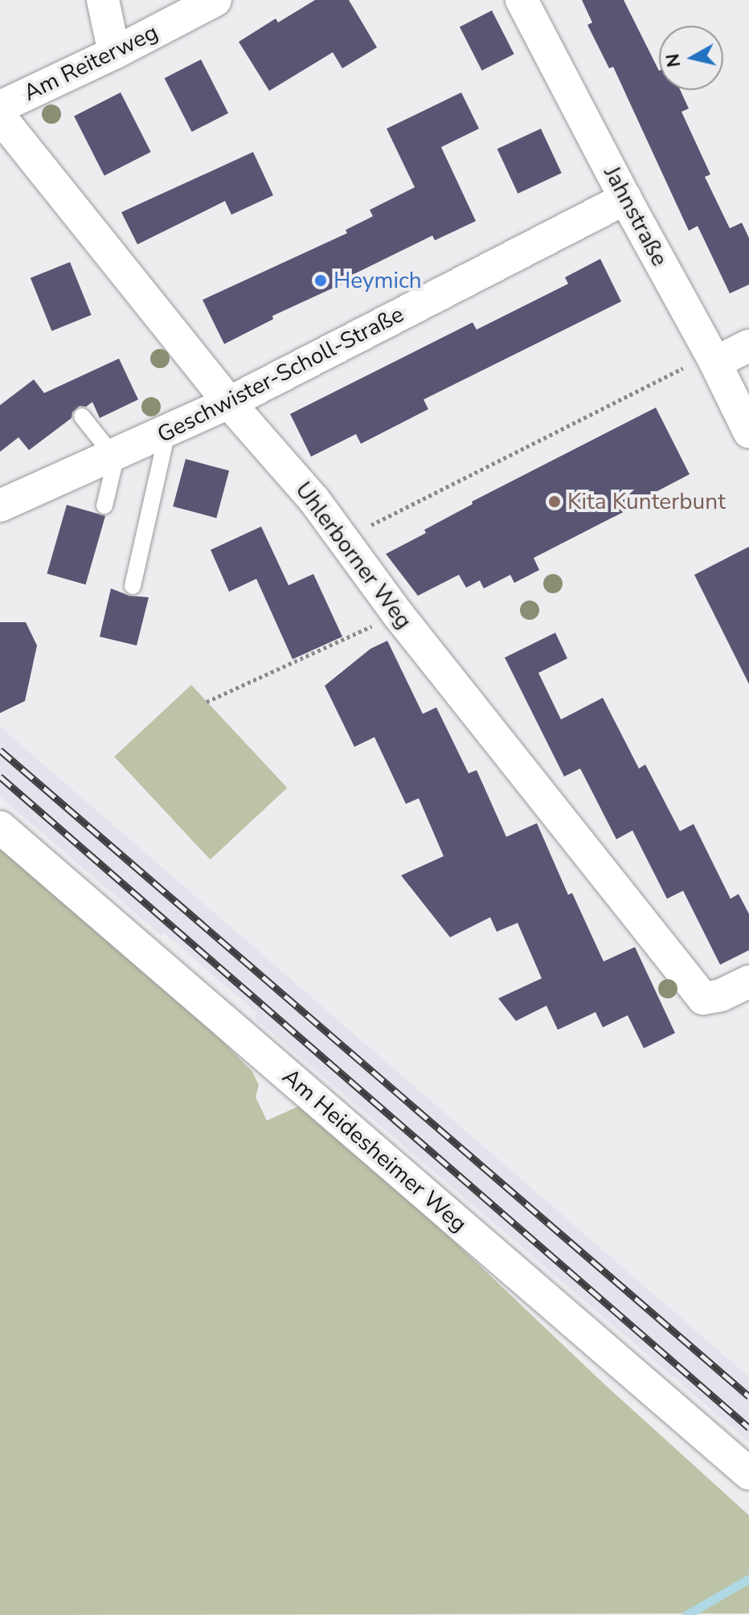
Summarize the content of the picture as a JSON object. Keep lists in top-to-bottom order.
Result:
{
  "streets": {
    "street": [
      "Am Reiterweg",
      "Jahnstraße",
      "Geschwister-Scholl-Straße",
      "Uhlerborner Weg",
      "Am Heidesheimer Weg"
    ]
  },
  "crossings": [
    ["Jahnstraße", "Geschwister-Scholl-Straße"],
    ["Geschwister-Scholl-Straße", "Uhlerborner Weg"]
  ],
  "places": ["Heymich", "Kita Kunterbunt"],
  "north": "left"
}
